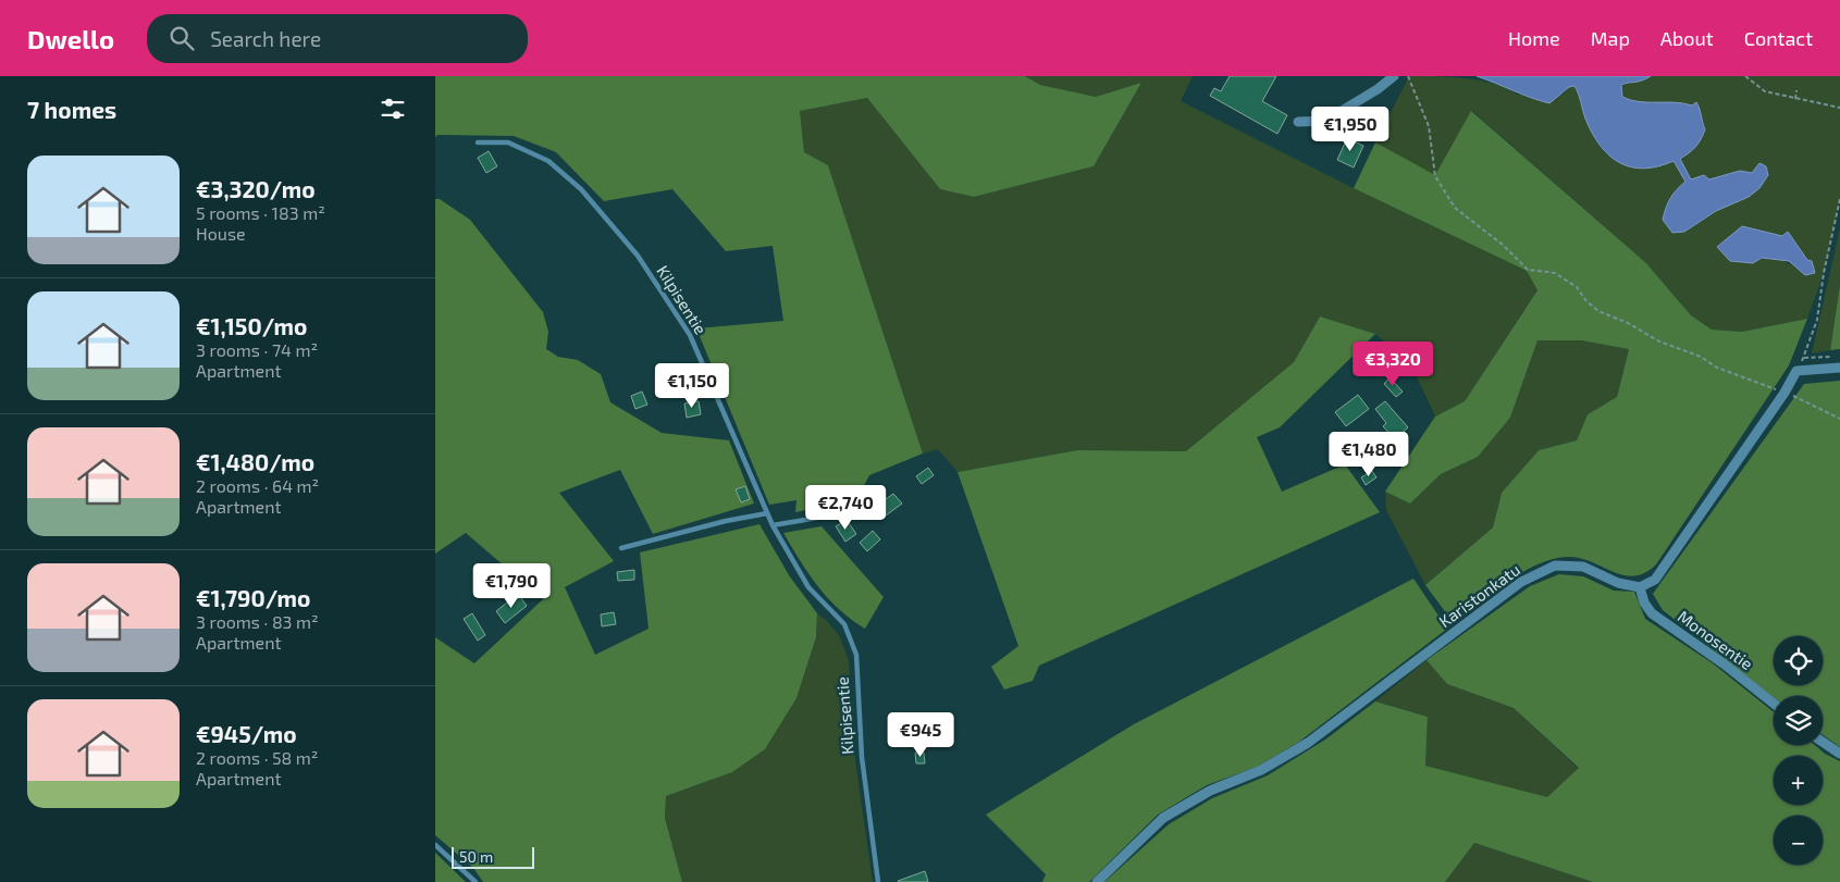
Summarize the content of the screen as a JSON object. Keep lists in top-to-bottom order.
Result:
{
  "streets": {
    "street": ["Karistonkatu", "Monosentie"],
    "lane": ["Kilpisentie"]
  },
  "crossings": [
    ["Karistonkatu", "Monosentie"]
  ],
  "scale_bar": "50 m",
  "page": {
    "header": "Dwello",
    "search": "Search here",
    "nav": [
      "Home",
      "Map",
      "About",
      "Contact"
    ],
    "heading": "7 homes",
    "price": [
      "€1,950",
      "€3,320",
      "€1,150",
      "€1,480",
      "€2,740",
      "€1,790",
      "€945"
    ],
    "list": [
      {
        "name": "€3,320/mo",
        "note": "5 rooms · 183 m² · House"
      },
      {
        "name": "€1,150/mo",
        "note": "3 rooms · 74 m² · Apartment"
      },
      {
        "name": "€1,480/mo",
        "note": "2 rooms · 64 m² · Apartment"
      },
      {
        "name": "€1,790/mo",
        "note": "3 rooms · 83 m² · Apartment"
      },
      {
        "name": "€945/mo",
        "note": "2 rooms · 58 m² · Apartment"
      }
    ],
    "map_buttons": ["+", "−"],
    "scale": "50 m"
  }
}
